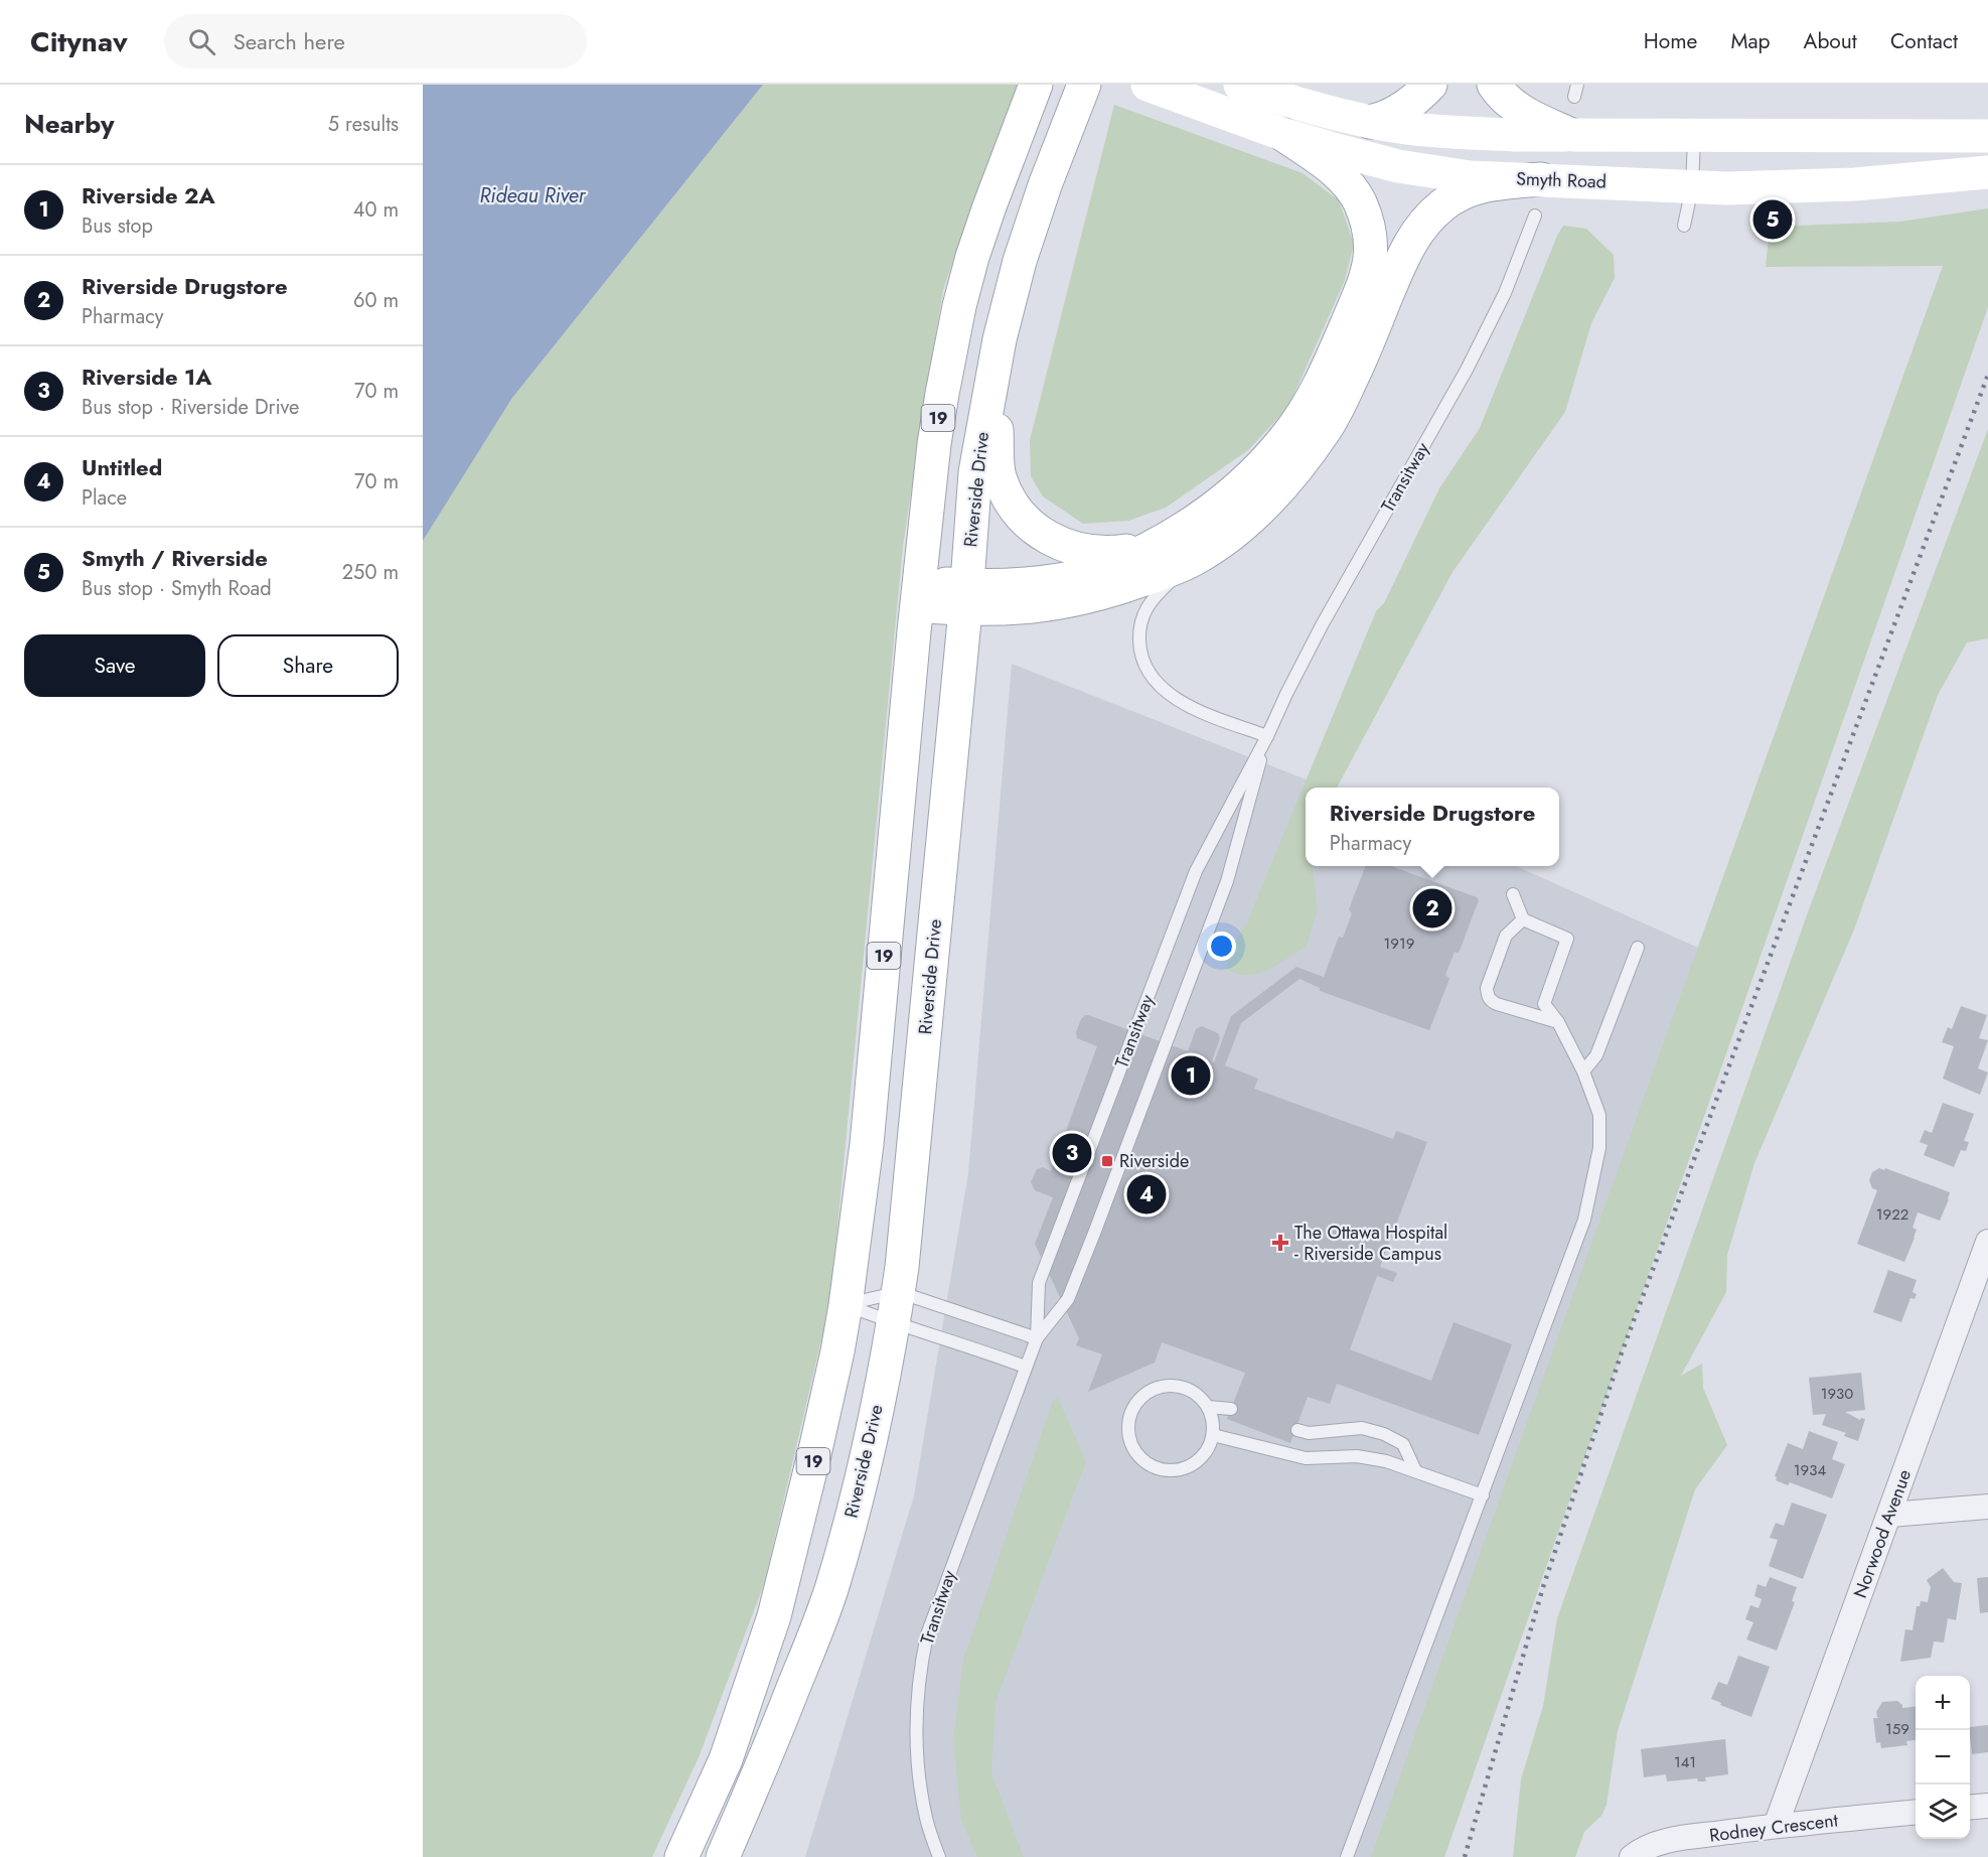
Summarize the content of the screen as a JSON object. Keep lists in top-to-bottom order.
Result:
{
  "streets": {
    "main road": ["Smyth Road", "19", "Riverside Drive"],
    "street": ["Norwood Avenue", "Rodney Crescent"],
    "lane": ["Transitway"]
  },
  "crossings": [
    ["Norwood Avenue", "Rodney Crescent"]
  ],
  "water": ["Rideau River"],
  "places": {
    "transit": ["Riverside"],
    "health": ["The Ottawa Hospital - Riverside Campus"]
  },
  "house_numbers": [
    "1919",
    "1922",
    "1930",
    "1934",
    "159",
    "141"
  ],
  "page": {
    "header": "Citynav",
    "search": "Search here",
    "nav": [
      "Home",
      "Map",
      "About",
      "Contact"
    ],
    "heading": ["Nearby", "5 results"],
    "list": [
      {
        "mark": "1",
        "name": "Riverside 2A",
        "note": "Bus stop",
        "value": "40 m"
      },
      {
        "mark": "2",
        "name": "Riverside Drugstore",
        "note": "Pharmacy",
        "value": "60 m"
      },
      {
        "mark": "3",
        "name": "Riverside 1A",
        "note": "Bus stop · Riverside Drive",
        "value": "70 m"
      },
      {
        "mark": "4",
        "name": "Untitled",
        "note": "Place",
        "value": "70 m"
      },
      {
        "mark": "5",
        "name": "Smyth / Riverside",
        "note": "Bus stop · Smyth Road",
        "value": "250 m"
      }
    ],
    "pins": [
      "5",
      "2",
      "1",
      "3",
      "4"
    ],
    "buttons": ["Save", "Share"],
    "popup": ["Riverside Drugstore", "Pharmacy"],
    "map_buttons": ["+", "−"]
  }
}
